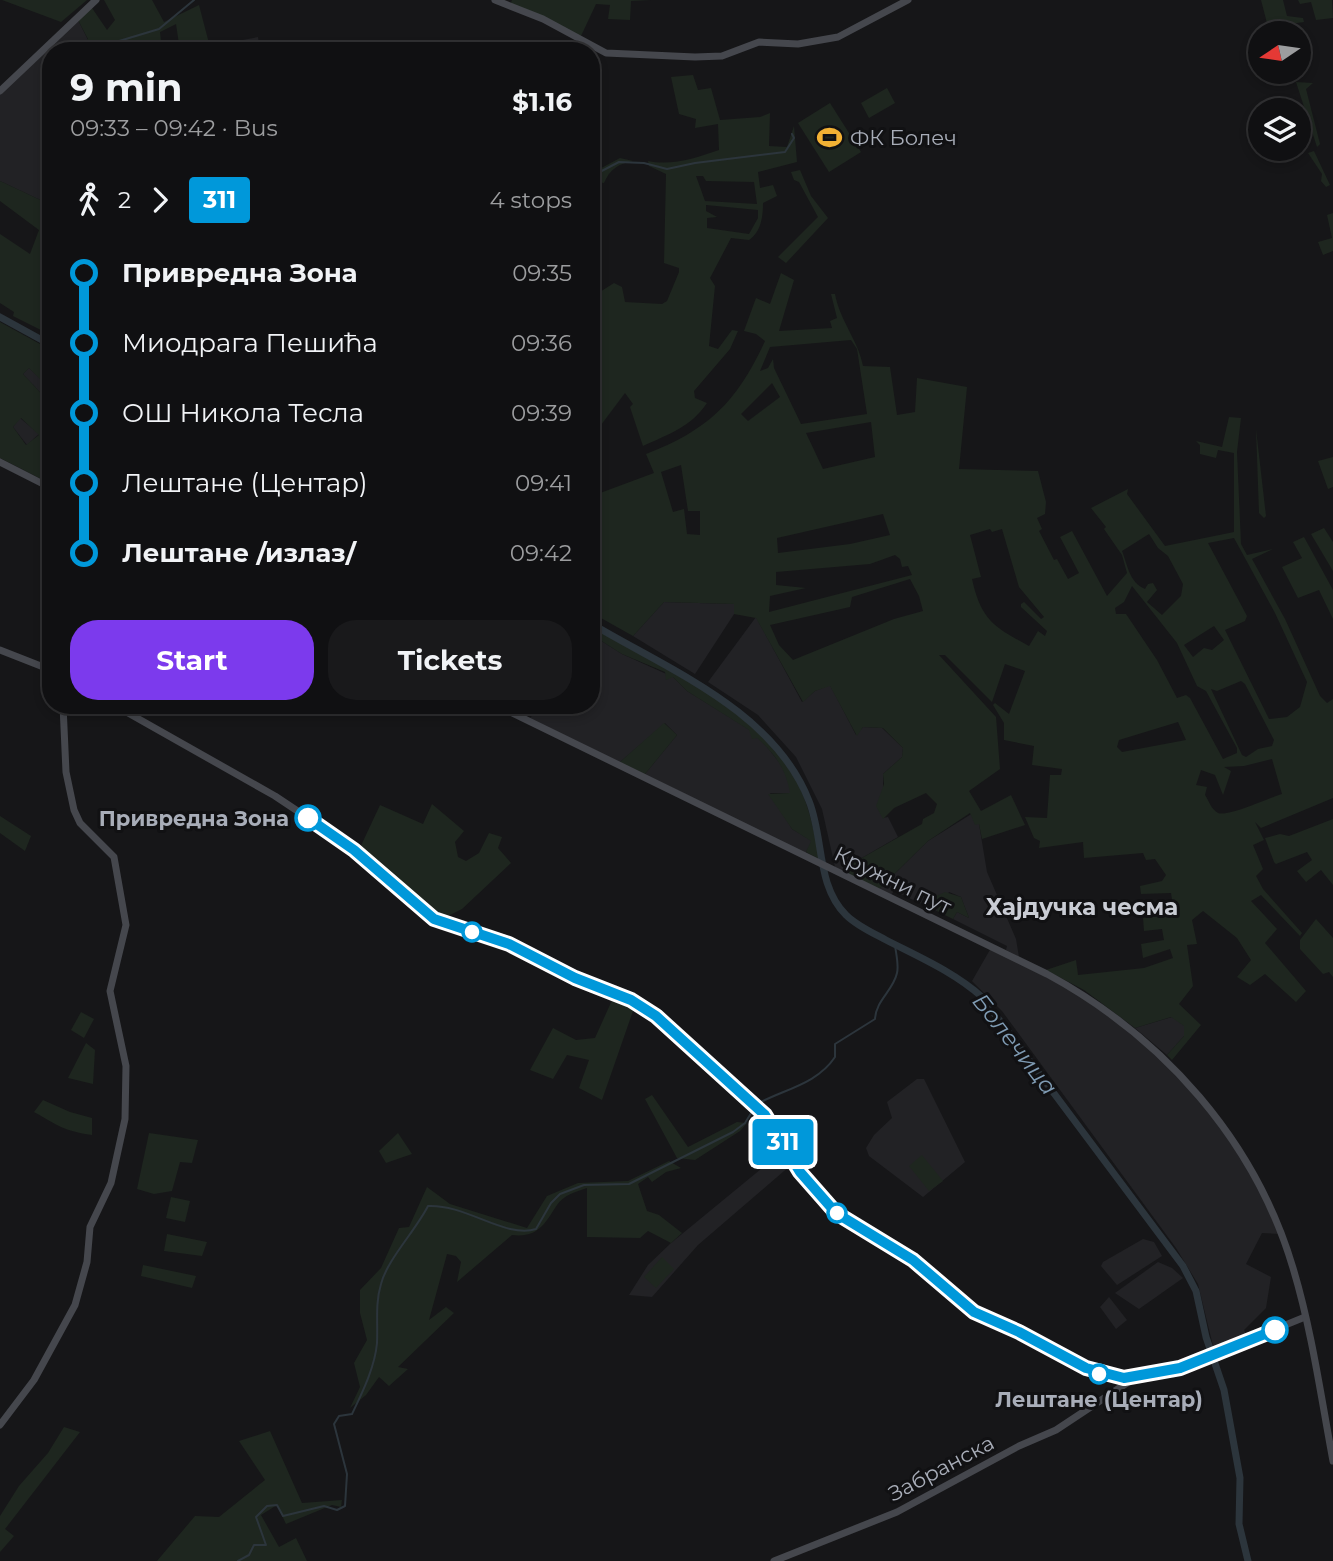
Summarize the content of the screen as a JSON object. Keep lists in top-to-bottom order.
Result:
{
  "streets": {
    "street": ["Кружни пут", "Забранска"]
  },
  "districts": ["Хајдучка чесма"],
  "water": ["Болечица"],
  "places": {
    "sports": ["ФК Болеч"],
    "other": ["Привредна Зона", "Лештане (Центар)"]
  },
  "lines": ["bus line 311"],
  "north": "left",
  "page": {
    "on_map": "311",
    "heading": ["9 min", "09:33 – 09:42 · Bus", "$1.16"],
    "legs": ["2", "311", "4 stops"],
    "list": [
      {
        "name": "Привредна Зона",
        "value": "09:35"
      },
      {
        "name": "Миодрага Пешића",
        "value": "09:36"
      },
      {
        "name": "ОШ Никола Тесла",
        "value": "09:39"
      },
      {
        "name": "Лештане (Центар)",
        "value": "09:41"
      },
      {
        "name": "Лештане /излаз/",
        "value": "09:42"
      }
    ],
    "buttons": ["Start", "Tickets"]
  }
}
